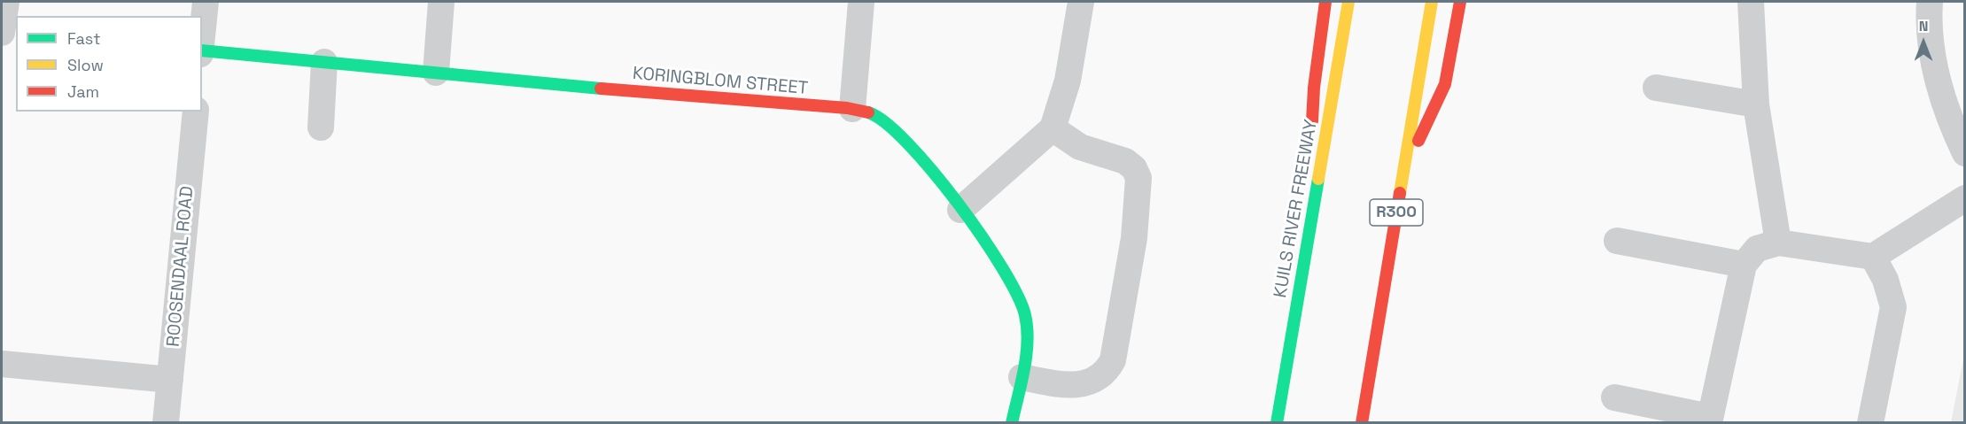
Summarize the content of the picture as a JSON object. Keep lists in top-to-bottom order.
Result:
{
  "streets": {
    "main road": ["KORINGBLOM STREET", "KUILS RIVER FREEWAY", "R300"],
    "street": ["ROOSENDAAL ROAD"]
  },
  "legend": ["Fast", "Slow", "Jam"],
  "north": "top"
}
